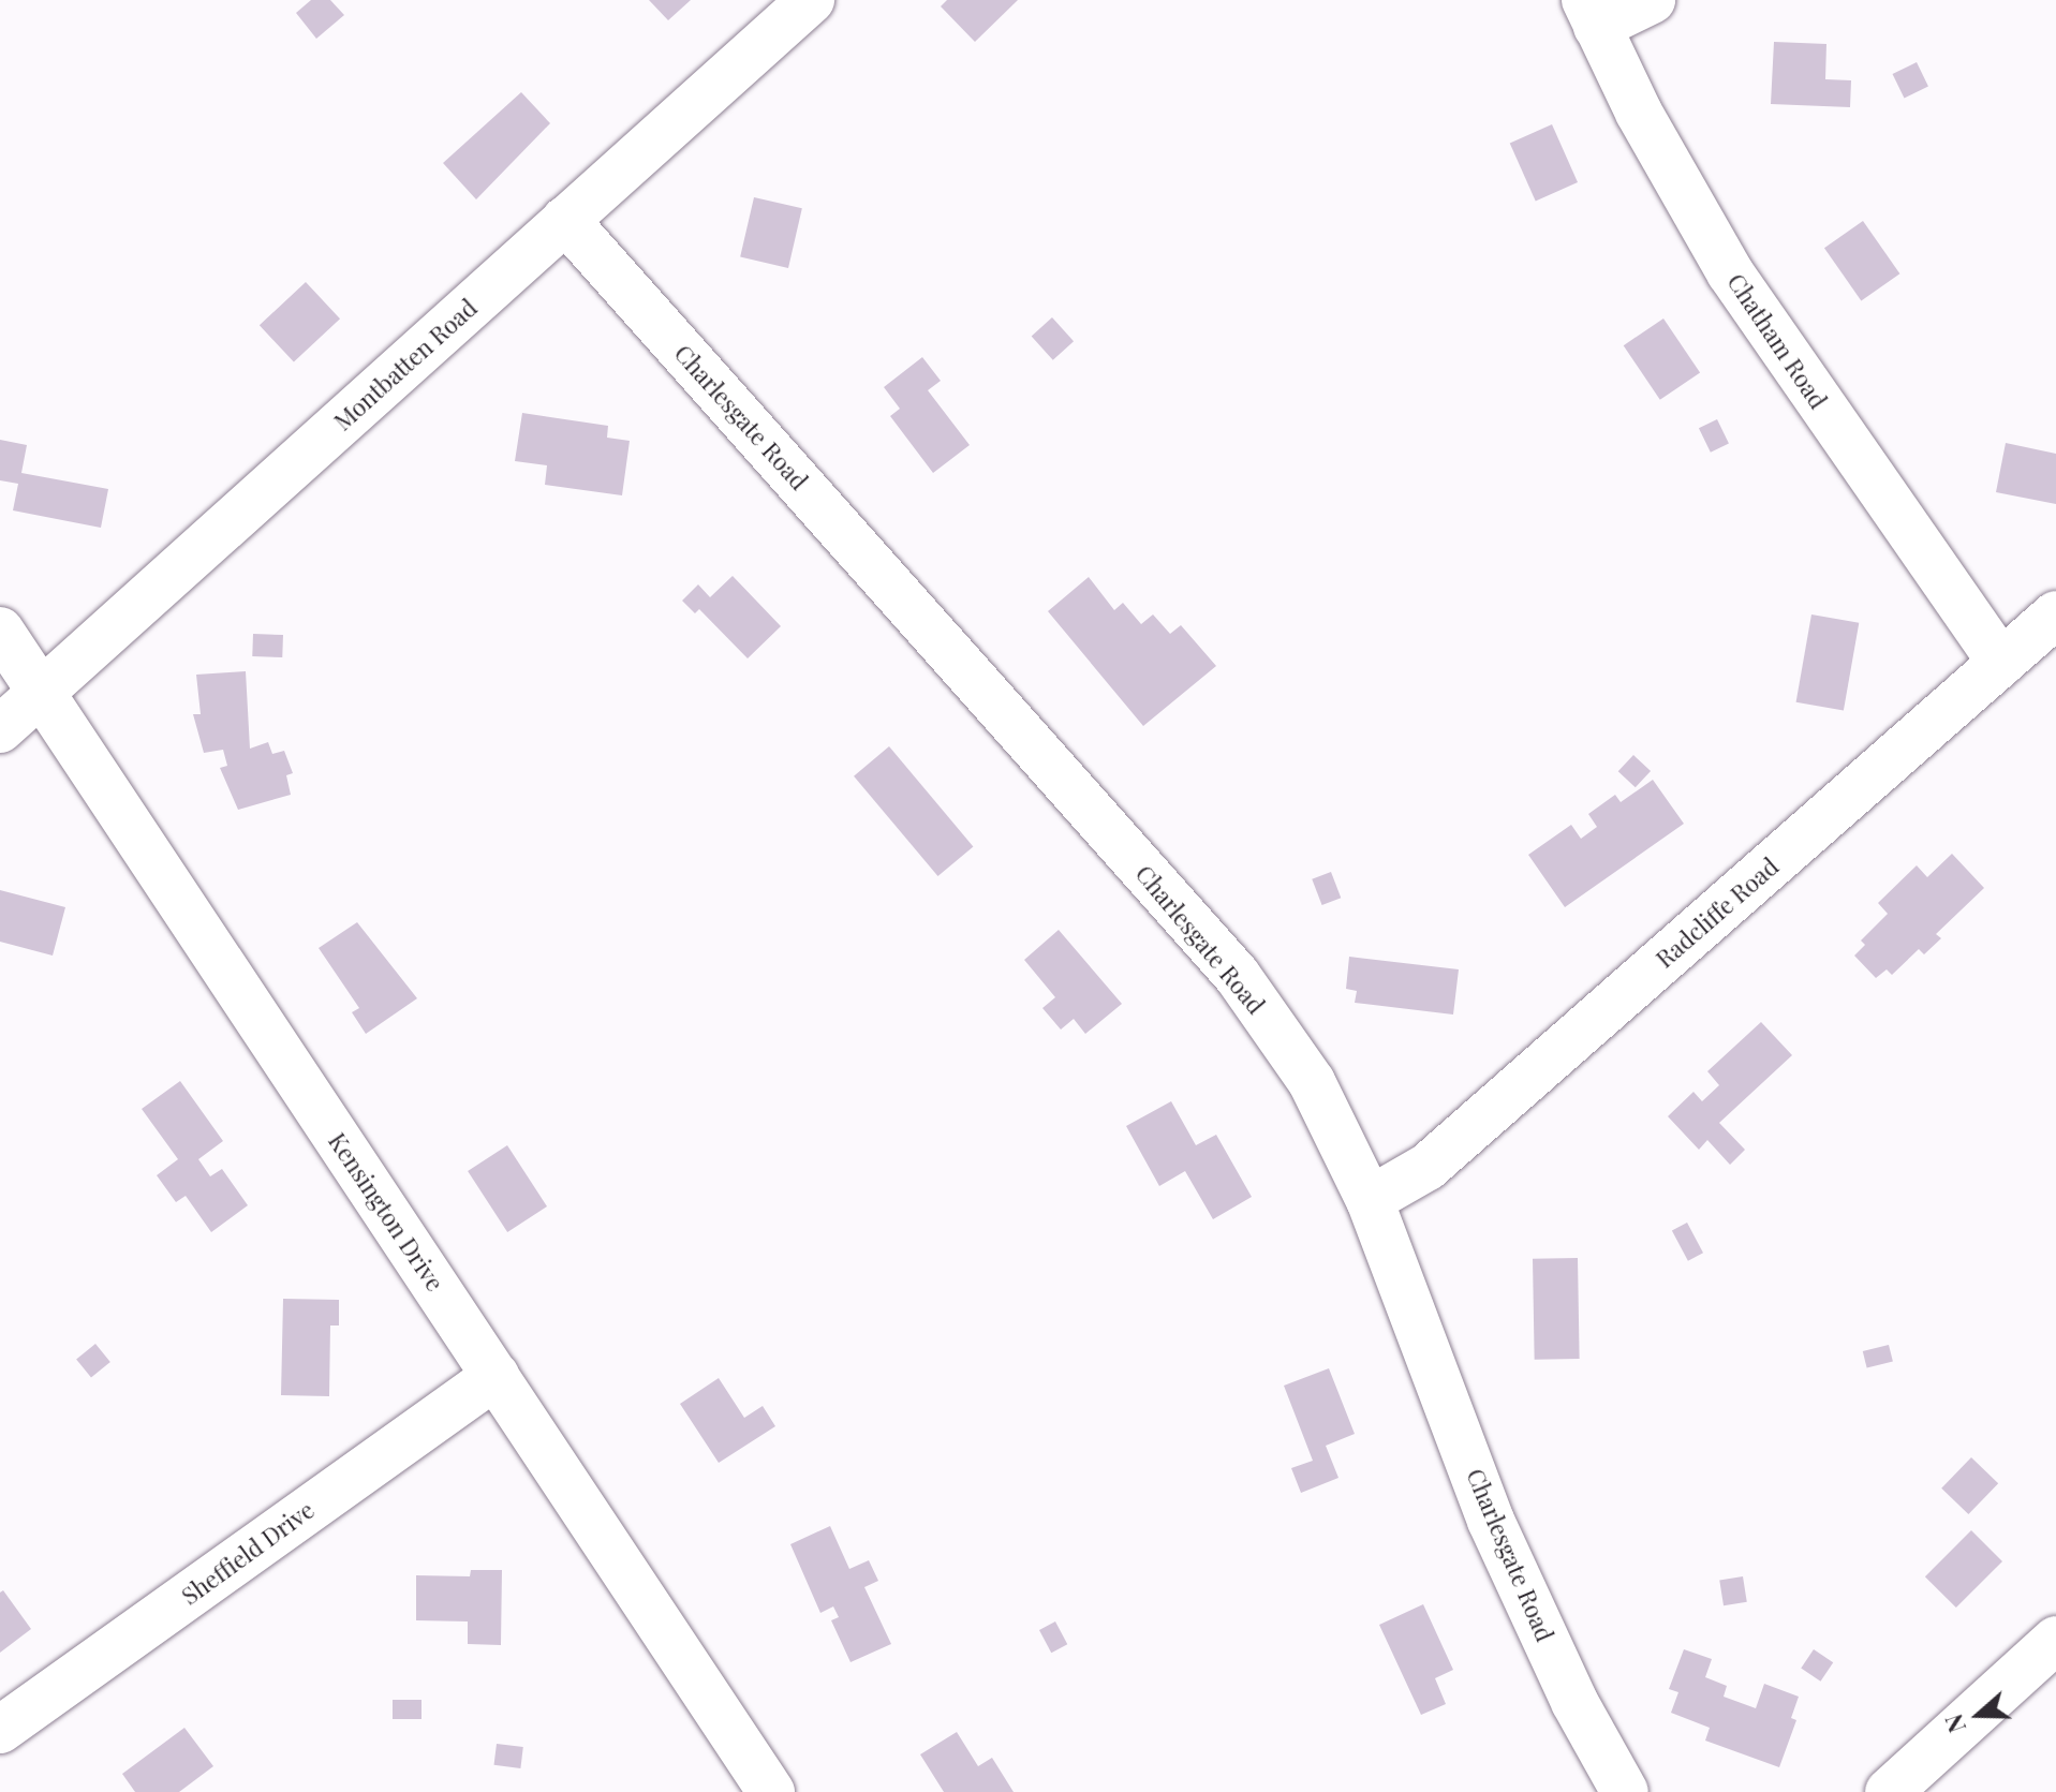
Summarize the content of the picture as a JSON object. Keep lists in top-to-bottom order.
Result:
{
  "streets": {
    "street": [
      "Chatham Road",
      "Montbatten Road",
      "Charlesgate Road",
      "Radcliffe Road",
      "Kensington Drive",
      "Sheffield Drive"
    ]
  },
  "crossings": [
    ["Chatham Road", "Radcliffe Road"],
    ["Montbatten Road", "Charlesgate Road"],
    ["Montbatten Road", "Kensington Drive"],
    ["Charlesgate Road", "Radcliffe Road"],
    ["Kensington Drive", "Sheffield Drive"]
  ],
  "north": "left"
}
